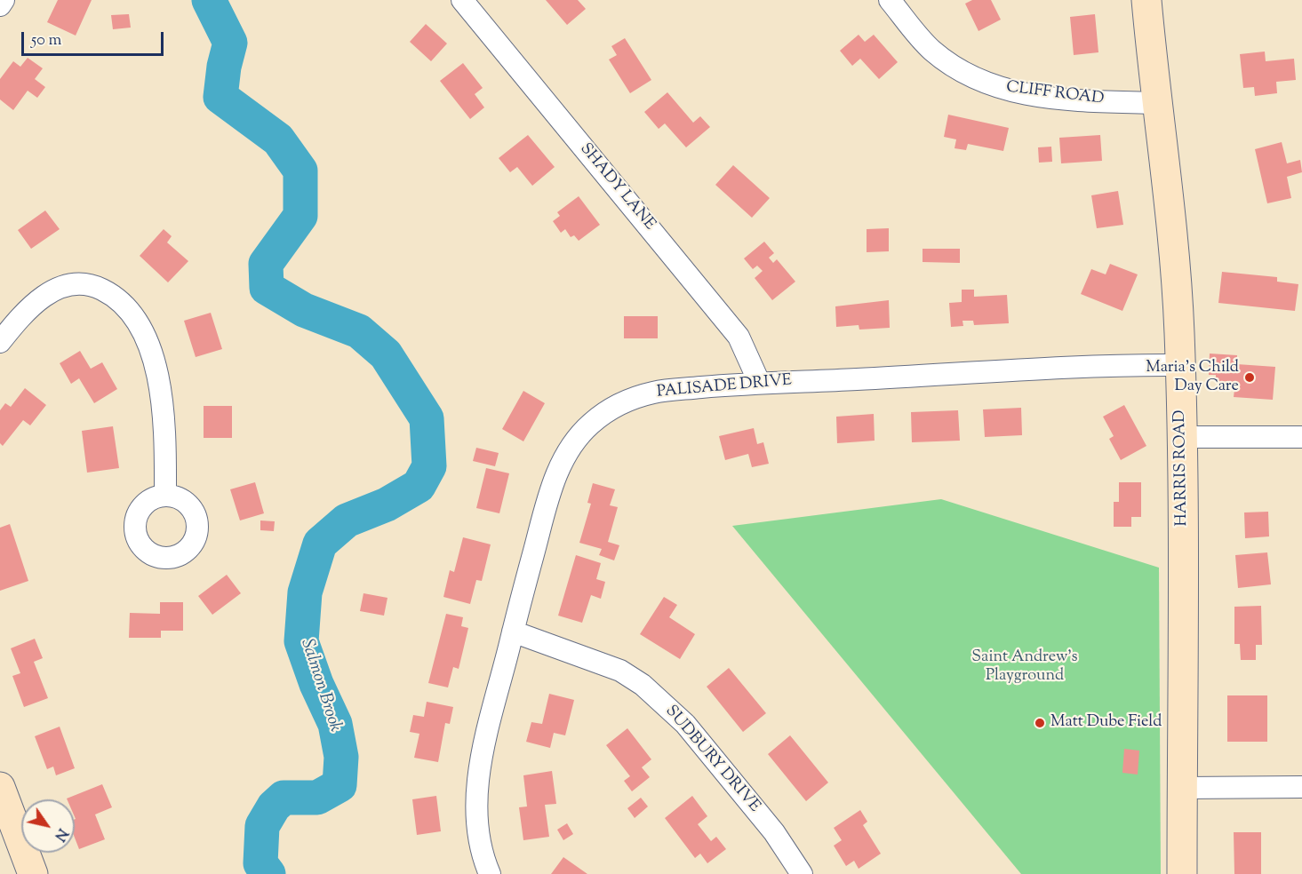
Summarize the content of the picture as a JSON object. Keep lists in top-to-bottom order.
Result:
{
  "streets": {
    "street": [
      "CLIFF ROAD",
      "SHADY LANE",
      "PALISADE DRIVE",
      "HARRIS ROAD",
      "SUDBURY DRIVE"
    ]
  },
  "crossings": [
    ["CLIFF ROAD", "HARRIS ROAD"],
    ["SHADY LANE", "PALISADE DRIVE"],
    ["PALISADE DRIVE", "HARRIS ROAD"],
    ["PALISADE DRIVE", "SUDBURY DRIVE"]
  ],
  "water": ["Salmon Brook"],
  "parks": ["Saint Andrew's Playground"],
  "places": ["Maria's Child Day Care", "Matt Dube Field"],
  "scale_bar": "50 m",
  "north": "bottom right"
}
